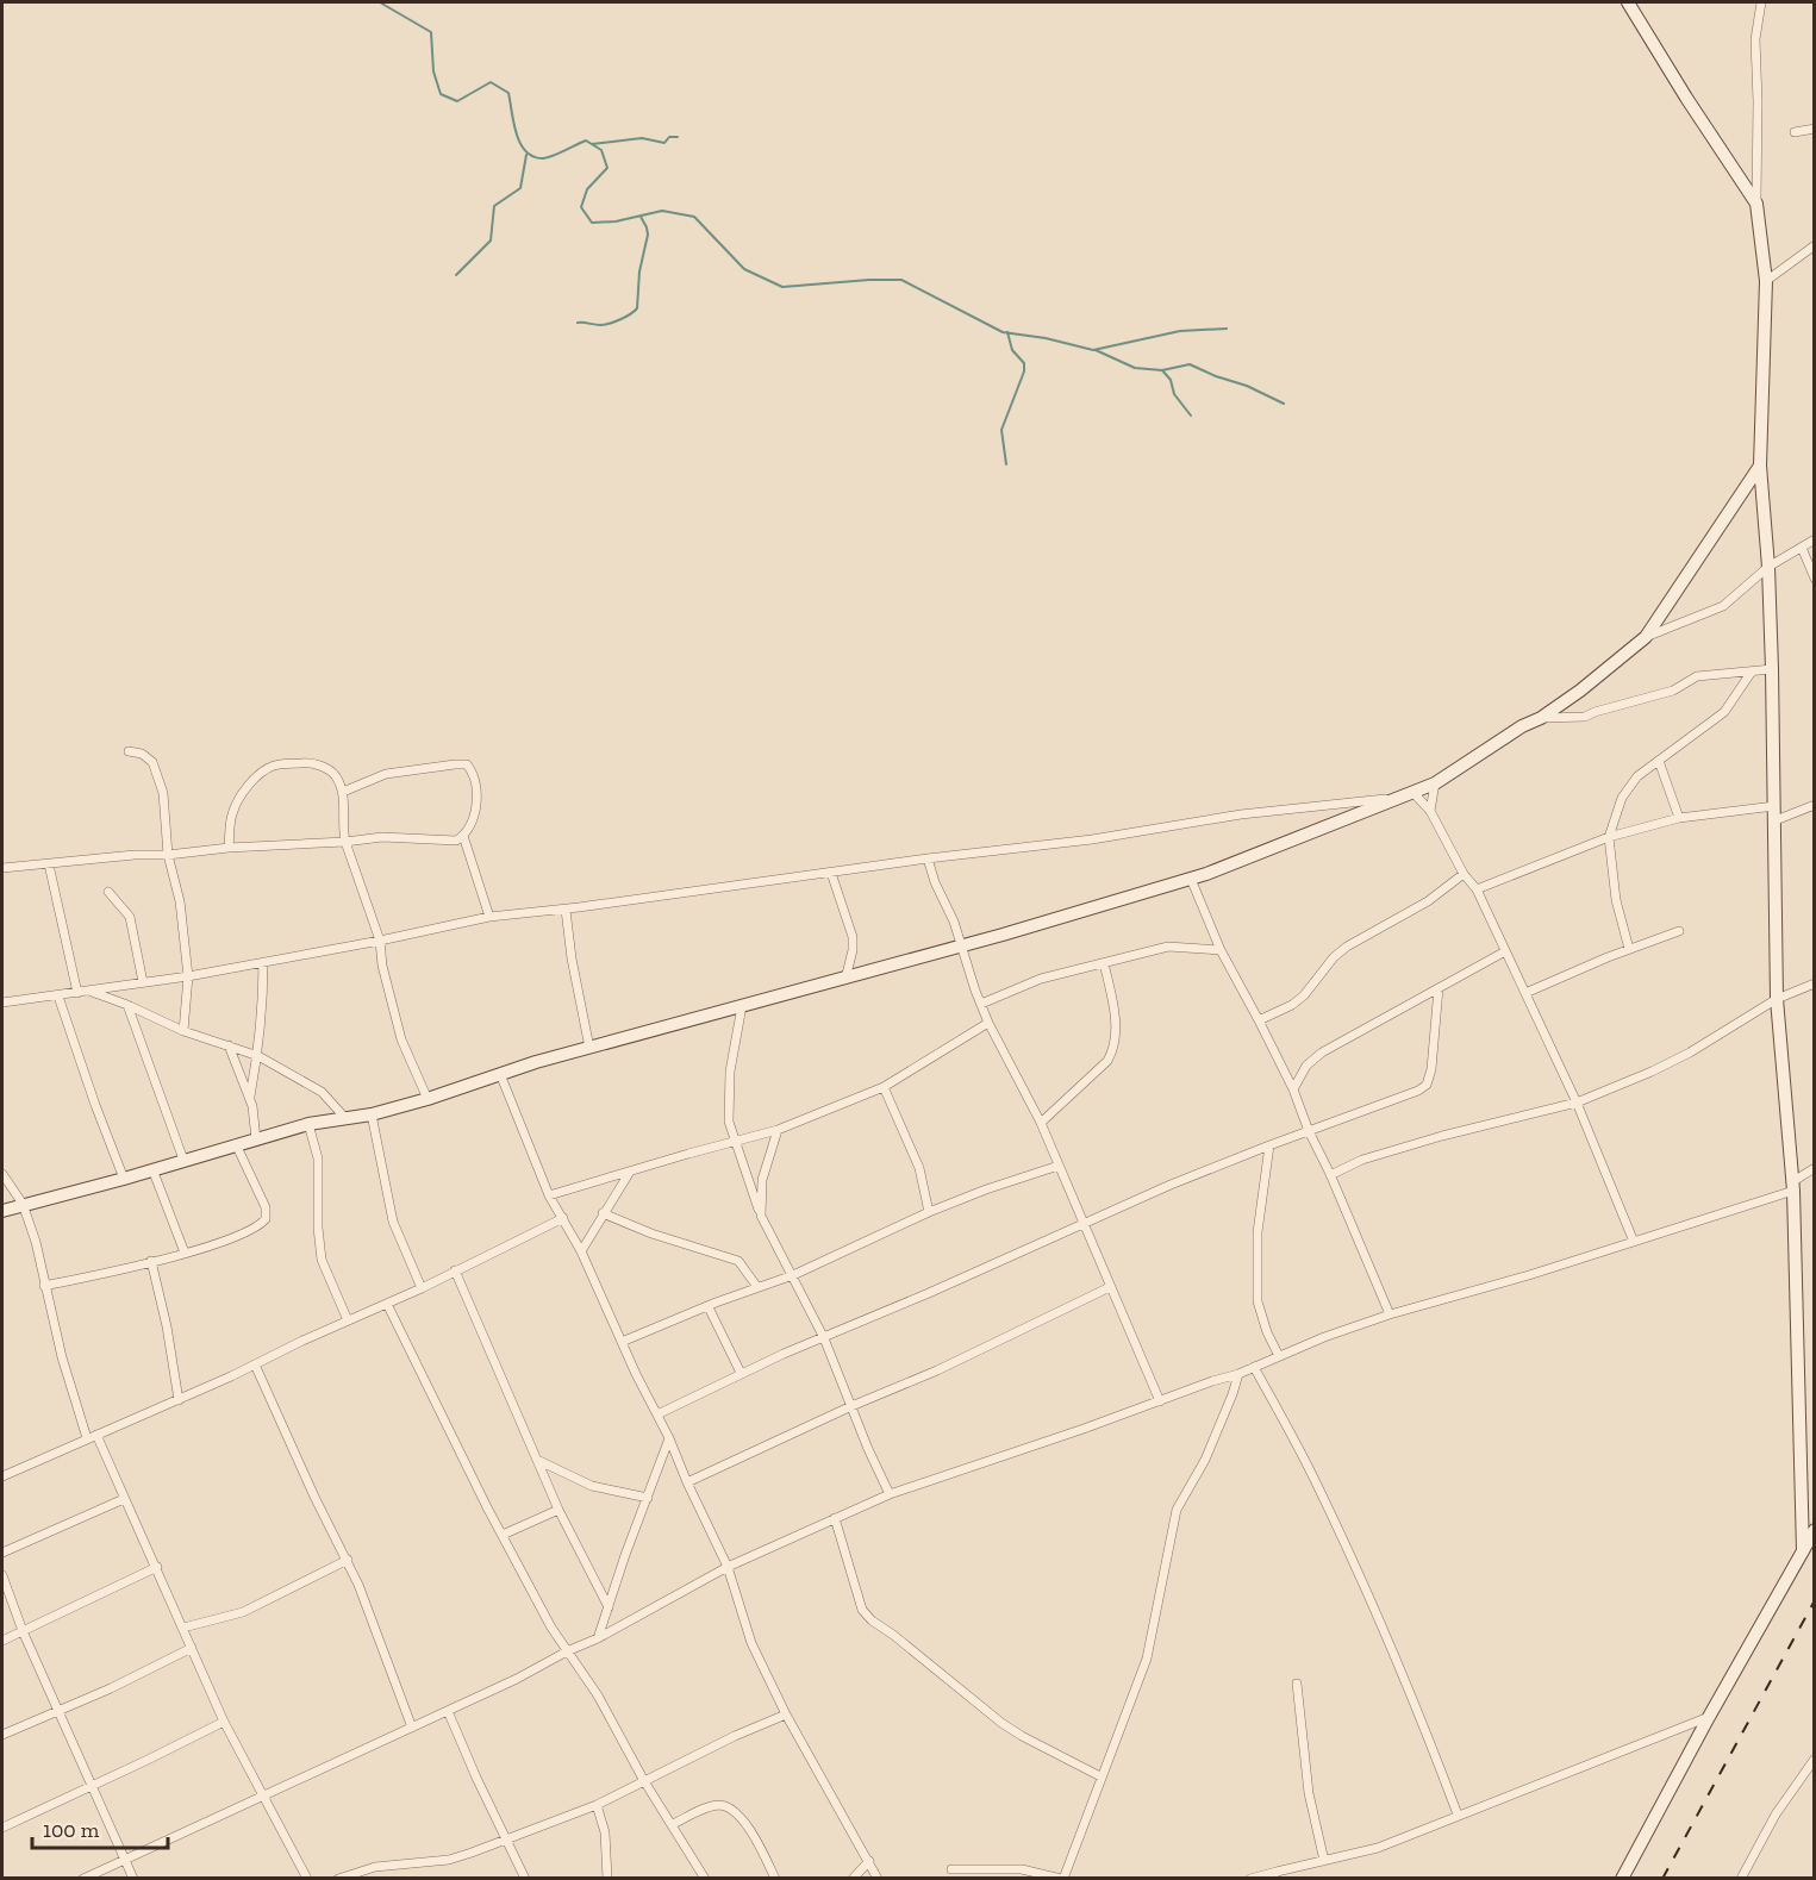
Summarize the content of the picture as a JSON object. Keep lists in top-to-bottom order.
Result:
{
  "scale_bar": "100 m"
}
